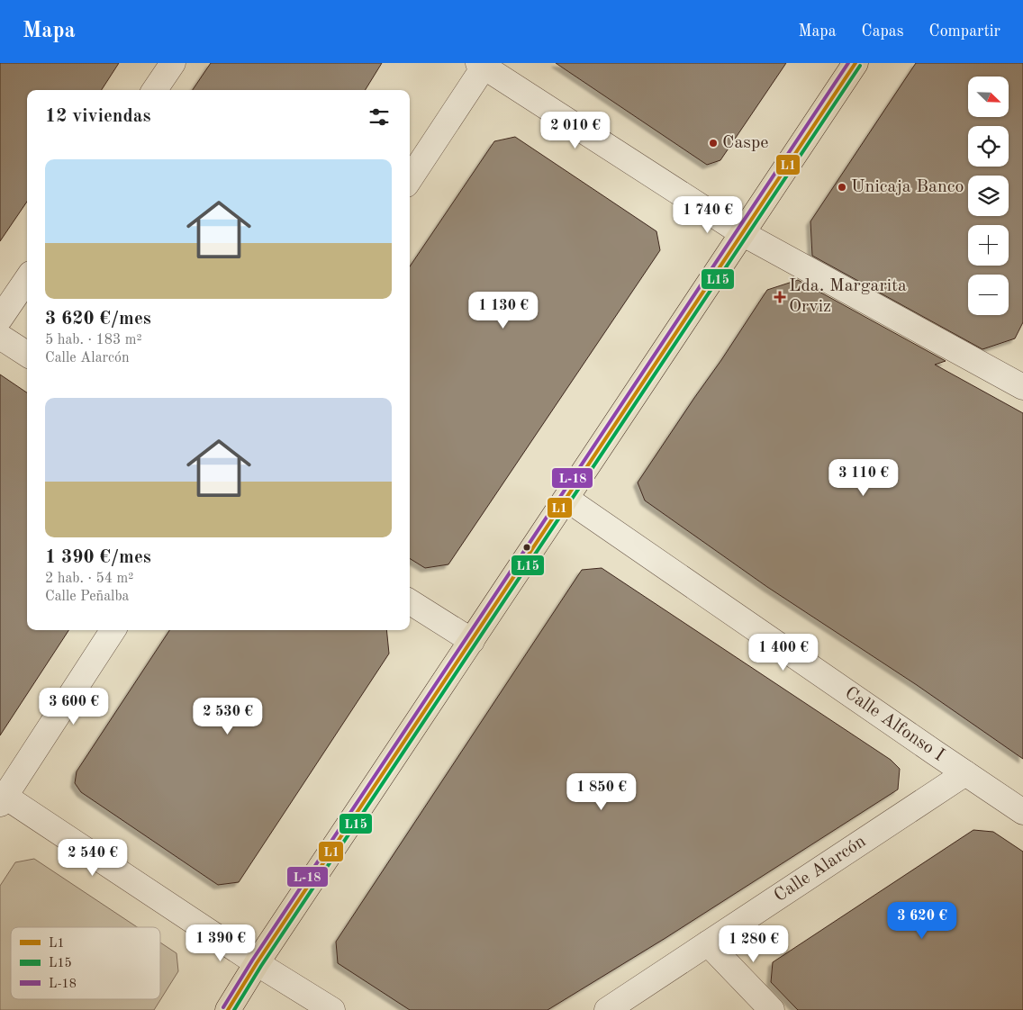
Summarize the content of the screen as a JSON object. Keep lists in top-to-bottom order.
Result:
{
  "streets": {
    "street": ["Calle Alfonso I", "Calle Alarcón"]
  },
  "crossings": [
    ["Calle Alfonso I", "Calle Alarcón"]
  ],
  "places": {
    "other": ["Caspe", "Unicaja Banco"],
    "health": ["Lda. Margarita Orviz"]
  },
  "lines": ["transit line L1", "transit line L-18", "transit line L15"],
  "legend": ["L1", "L15", "L-18"],
  "north": "bottom right",
  "page": {
    "header": "Mapa",
    "nav": ["Mapa", "Capas", "Compartir"],
    "map_buttons": ["+", "−"],
    "heading": "12 viviendas",
    "price": [
      "2 010 €",
      "1 740 €",
      "1 130 €",
      "3 110 €",
      "1 400 €",
      "3 600 €",
      "2 530 €",
      "1 850 €",
      "2 540 €",
      "3 620 €",
      "1 390 €",
      "1 280 €"
    ],
    "list": [
      {
        "name": "3 620 €/mes",
        "note": "5 hab. · 183 m² · Calle Alarcón"
      },
      {
        "name": "1 390 €/mes",
        "note": "2 hab. · 54 m² · Calle Peñalba"
      }
    ]
  }
}
